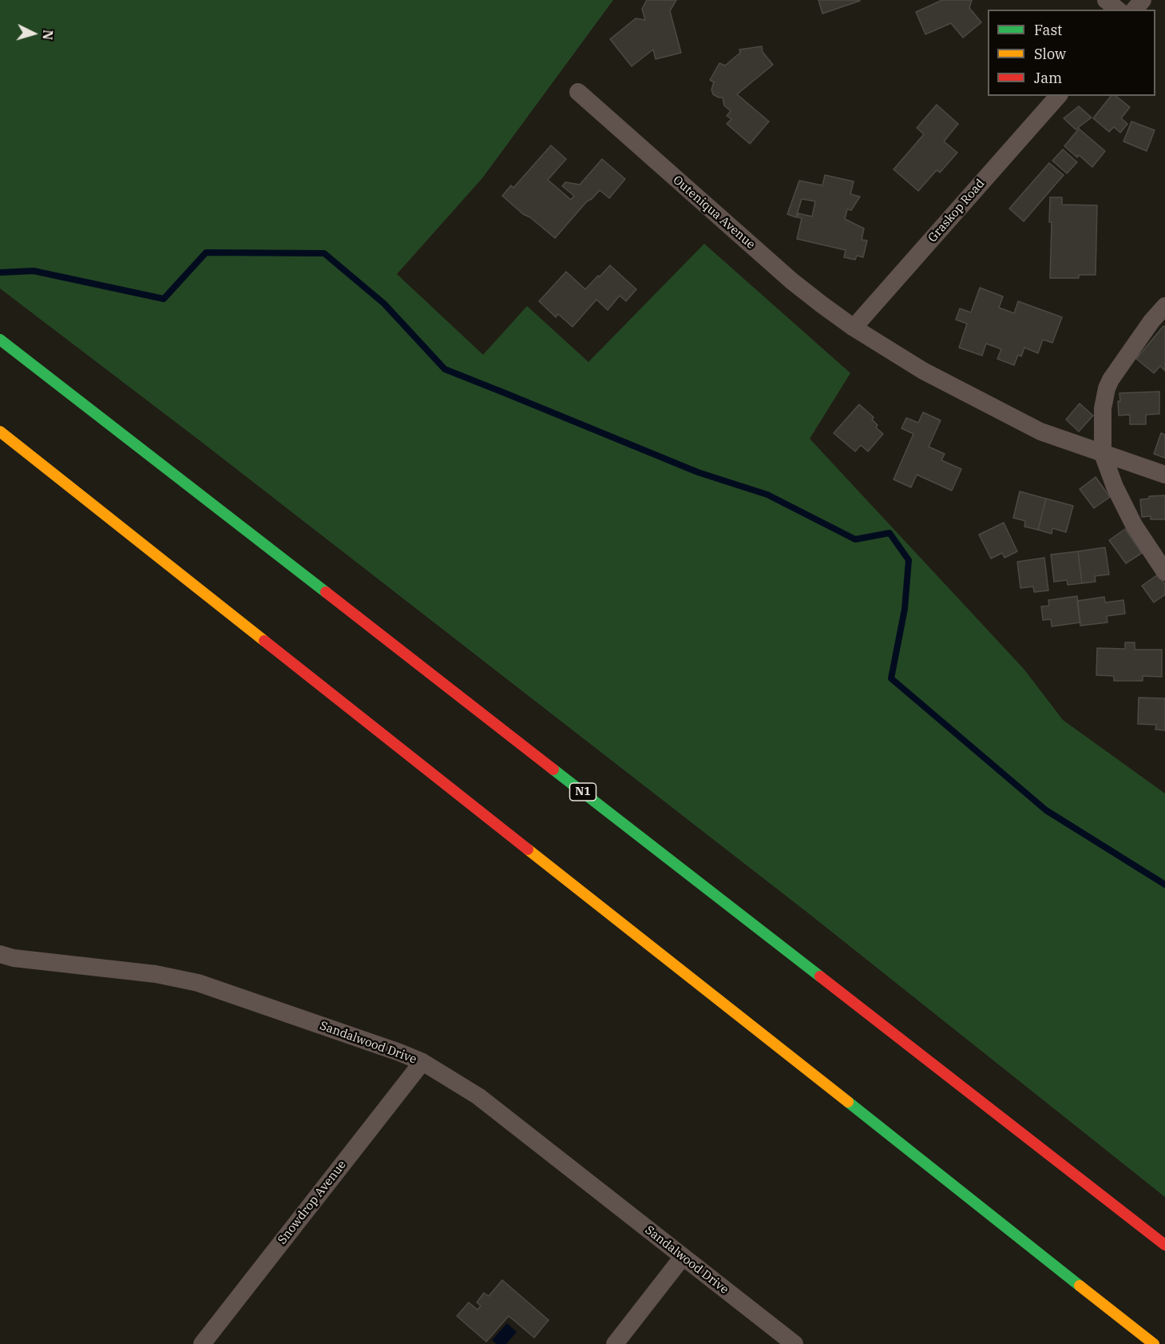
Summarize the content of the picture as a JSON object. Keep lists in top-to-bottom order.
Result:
{
  "streets": {
    "highway": ["N1"],
    "street": [
      "Graskop Road",
      "Outeniqua Avenue",
      "Sandalwood Drive",
      "Snowdrop Avenue"
    ]
  },
  "crossings": [
    ["Graskop Road", "Outeniqua Avenue"],
    ["Sandalwood Drive", "Snowdrop Avenue"]
  ],
  "legend": ["Fast", "Slow", "Jam"],
  "north": "right"
}
